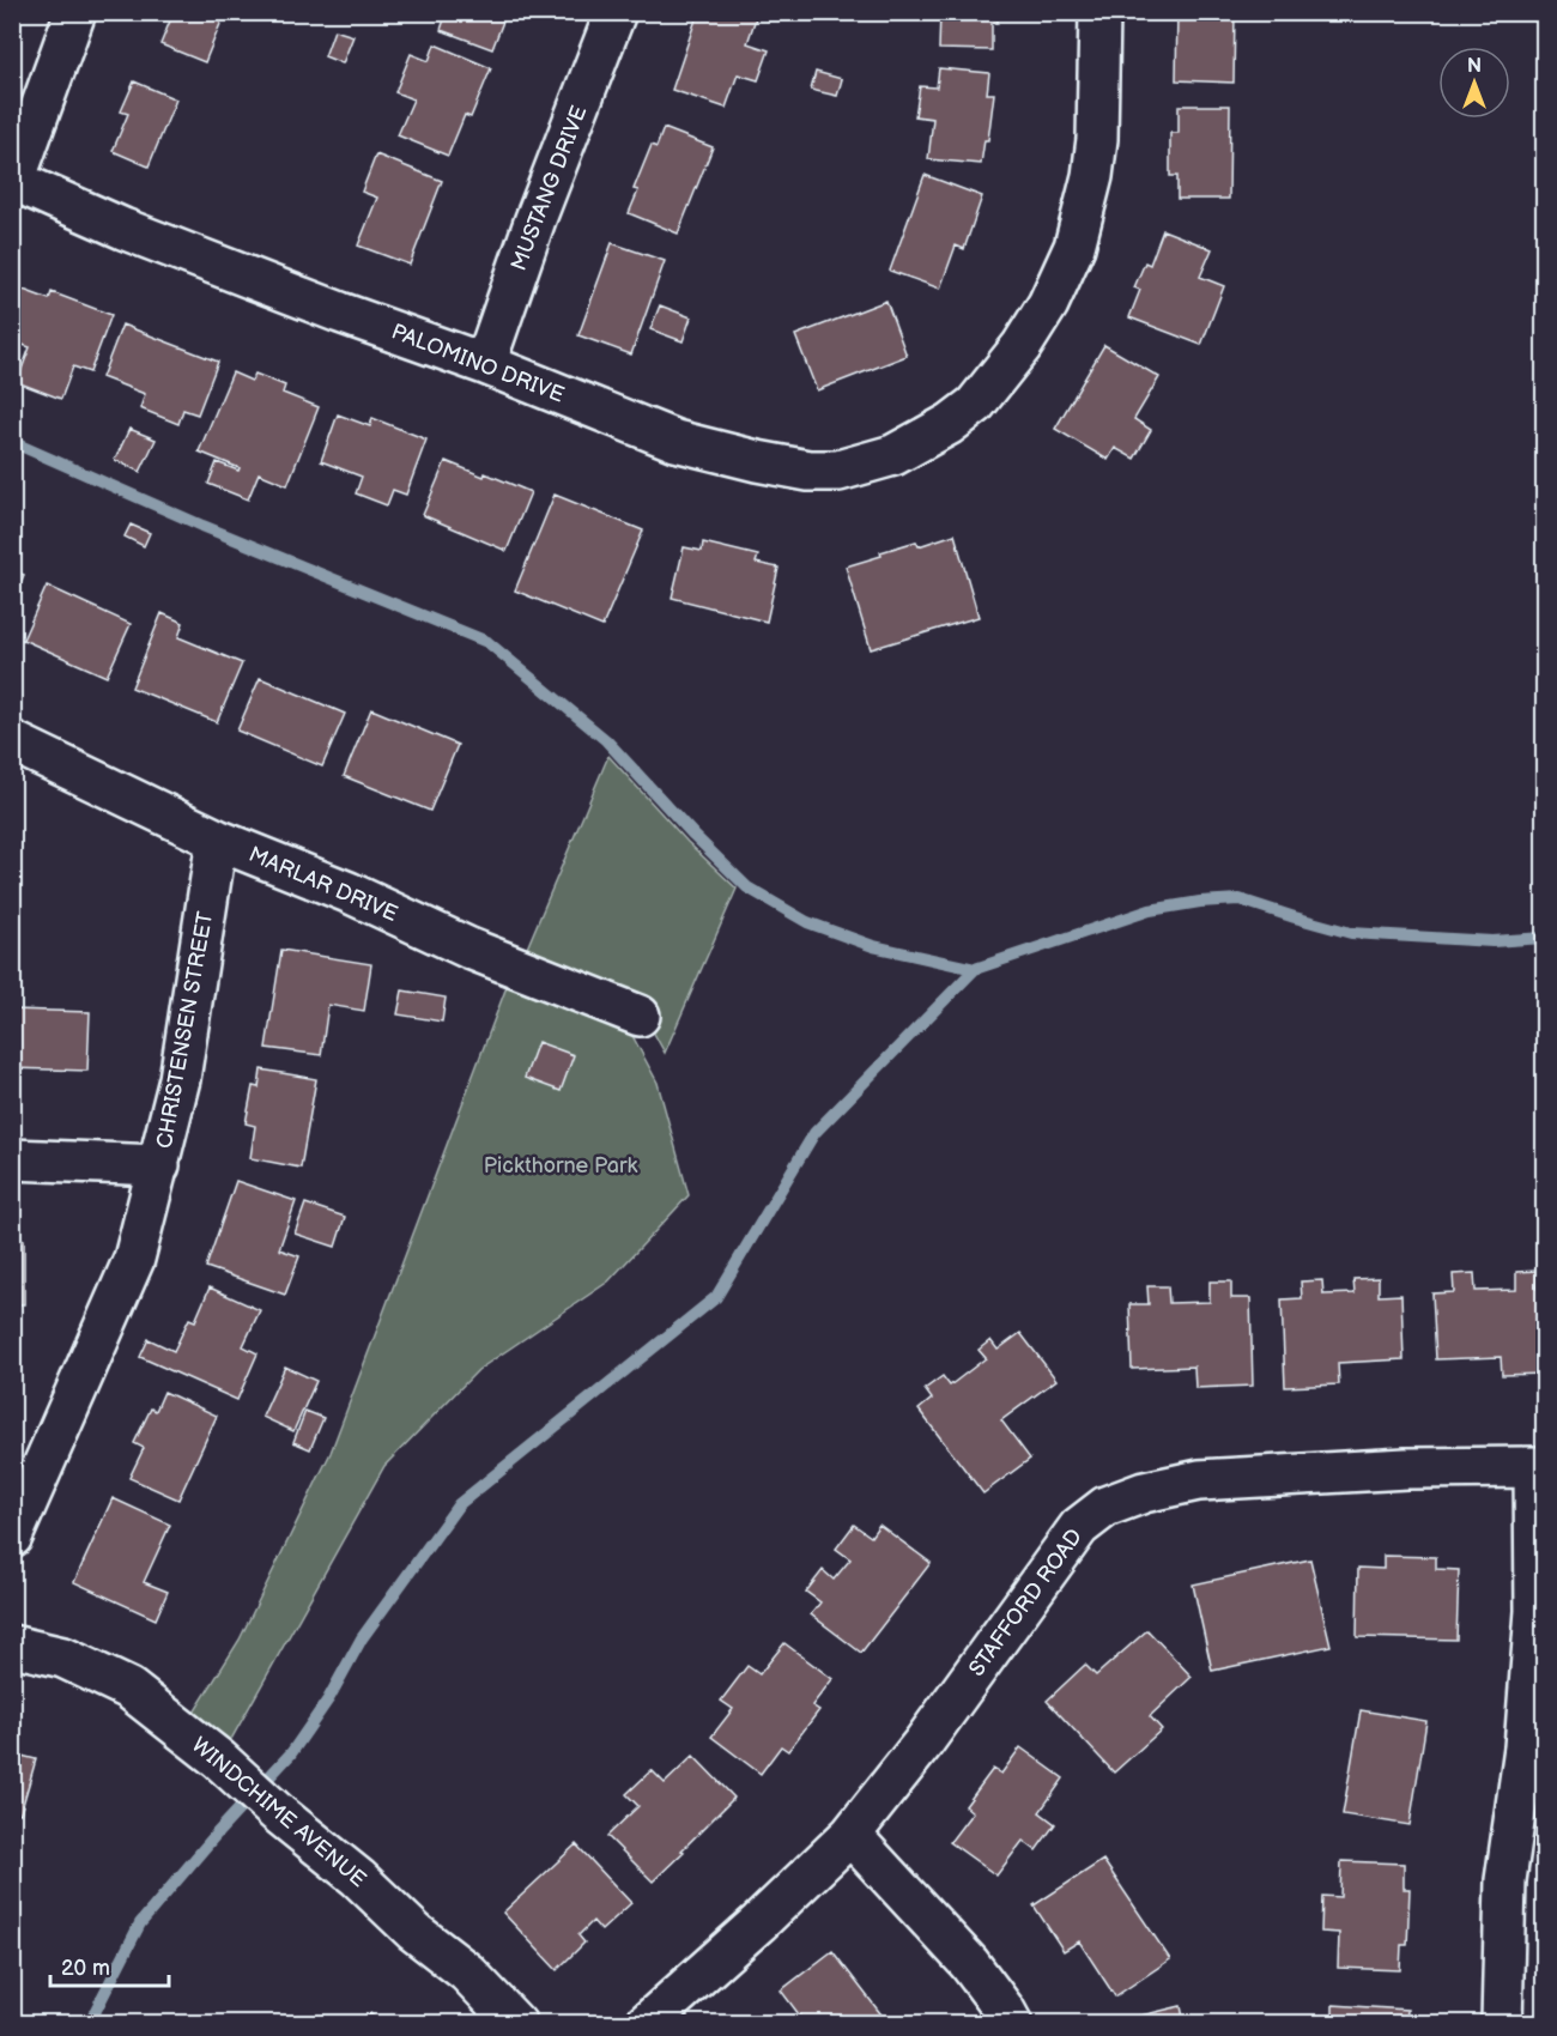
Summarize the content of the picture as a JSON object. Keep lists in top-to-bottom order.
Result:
{
  "streets": {
    "street": [
      "MUSTANG DRIVE",
      "PALOMINO DRIVE",
      "MARLAR DRIVE",
      "CHRISTENSEN STREET",
      "STAFFORD ROAD",
      "WINDCHIME AVENUE"
    ]
  },
  "crossings": [
    ["MUSTANG DRIVE", "PALOMINO DRIVE"],
    ["MARLAR DRIVE", "CHRISTENSEN STREET"]
  ],
  "parks": ["Pickthorne Park"],
  "scale_bar": "20 m",
  "north": "top"
}
